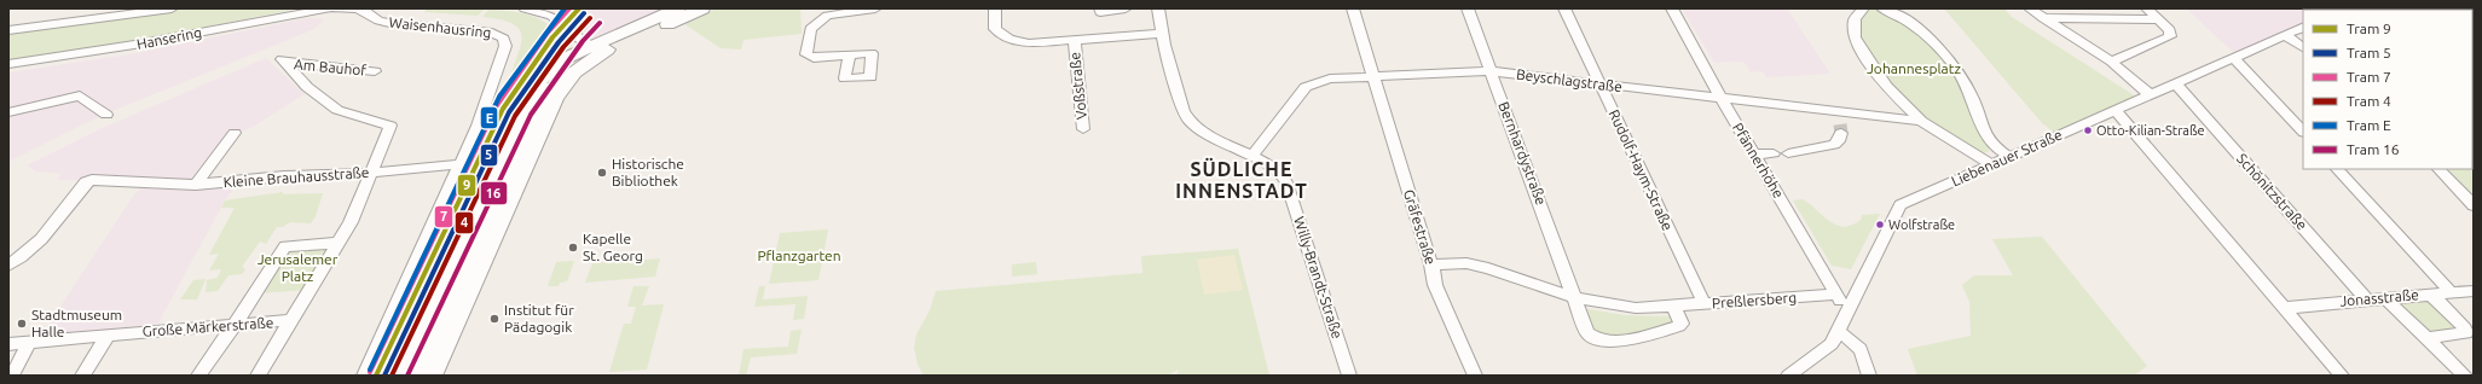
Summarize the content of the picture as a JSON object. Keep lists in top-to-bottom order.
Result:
{
  "streets": {
    "street": [
      "Waisenhausring",
      "Hansering",
      "Am Bauhof",
      "Beyschlagstraße",
      "Voßstraße",
      "Bernhardystraße",
      "Liebenauer Straße",
      "Pfännerhöhe",
      "Rudolf-Haym-Straße",
      "Kleine Brauhausstraße",
      "Schönitzstraße",
      "Gräfestraße",
      "Willy-Brandt-Straße",
      "Jonasstraße",
      "Preßlersberg",
      "Große Märkerstraße"
    ]
  },
  "crossings": [
    ["Waisenhausring", "Kleine Brauhausstraße"],
    ["Am Bauhof", "Kleine Brauhausstraße"],
    ["Beyschlagstraße", "Bernhardystraße"],
    ["Beyschlagstraße", "Pfännerhöhe"],
    ["Beyschlagstraße", "Rudolf-Haym-Straße"],
    ["Beyschlagstraße", "Gräfestraße"],
    ["Beyschlagstraße", "Willy-Brandt-Straße"],
    ["Voßstraße", "Willy-Brandt-Straße"],
    ["Bernhardystraße", "Preßlersberg"],
    ["Liebenauer Straße", "Pfännerhöhe"],
    ["Liebenauer Straße", "Schönitzstraße"],
    ["Pfännerhöhe", "Preßlersberg"],
    ["Rudolf-Haym-Straße", "Preßlersberg"],
    ["Schönitzstraße", "Jonasstraße"],
    ["Gräfestraße", "Preßlersberg"]
  ],
  "districts": ["SÜDLICHE INNENSTADT"],
  "parks": ["Johannesplatz", "Pflanzgarten", "Jerusalemer Platz"],
  "places": [
    "Otto-Kilian-Straße",
    "Historische Bibliothek",
    "Wolfstraße",
    "Kapelle St. Georg",
    "Institut für Pädagogik",
    "Stadtmuseum Halle"
  ],
  "lines": [
    "tram line 9",
    "tram line 7",
    "tram line E",
    "tram line 5",
    "tram line 4",
    "tram line 16"
  ],
  "legend": [
    "Tram 9",
    "Tram 5",
    "Tram 7",
    "Tram 4",
    "Tram E",
    "Tram 16"
  ]
}
